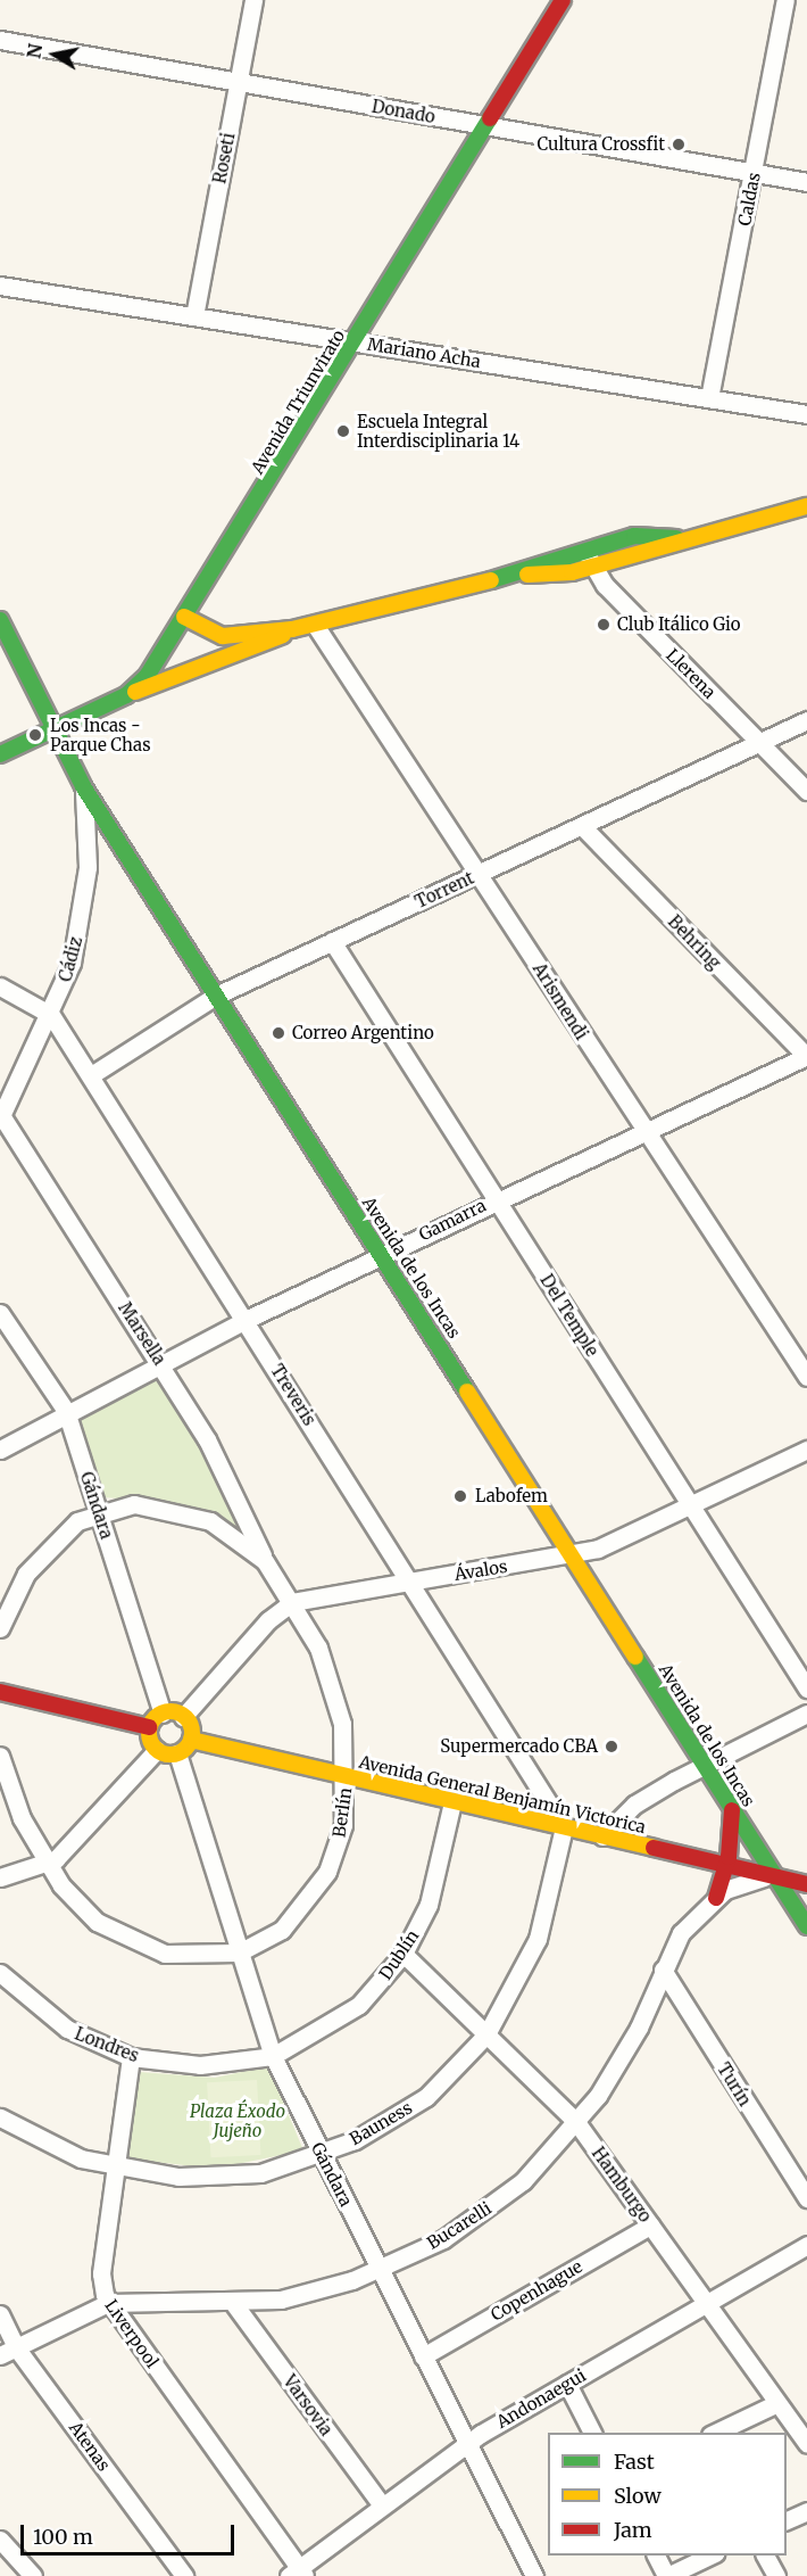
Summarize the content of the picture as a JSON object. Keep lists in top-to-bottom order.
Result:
{
  "streets": {
    "main road": ["Avenida Triunvirato", "Avenida de los Incas", "Avenida General Benjamín Victorica"],
    "street": [
      "Donado",
      "Roseti",
      "Caldas",
      "Mariano Acha",
      "Llerena",
      "Torrent",
      "Behring",
      "Cádiz",
      "Arismendi",
      "Gamarra",
      "Del Temple",
      "Marsella",
      "Treveris",
      "Gándara",
      "Ávalos",
      "Berlín",
      "Dublín",
      "Londres",
      "Turín",
      "Bauness",
      "Hamburgo",
      "Bucarelli",
      "Copenhague",
      "Liverpool",
      "Andonaegui",
      "Varsovia",
      "Atenas"
    ]
  },
  "crossings": [
    ["Donado", "Roseti"],
    ["Donado", "Caldas"],
    ["Donado", "Avenida Triunvirato"],
    ["Roseti", "Mariano Acha"],
    ["Caldas", "Mariano Acha"],
    ["Mariano Acha", "Avenida Triunvirato"],
    ["Avenida Triunvirato", "Avenida de los Incas"],
    ["Llerena", "Torrent"],
    ["Torrent", "Behring"],
    ["Torrent", "Arismendi"],
    ["Torrent", "Avenida de los Incas"],
    ["Torrent", "Del Temple"],
    ["Torrent", "Treveris"],
    ["Behring", "Gamarra"],
    ["Cádiz", "Avenida de los Incas"],
    ["Cádiz", "Marsella"],
    ["Cádiz", "Treveris"],
    ["Arismendi", "Gamarra"],
    ["Gamarra", "Avenida de los Incas"],
    ["Gamarra", "Del Temple"],
    ["Gamarra", "Marsella"],
    ["Gamarra", "Treveris"],
    ["Gamarra", "Gándara"],
    ["Avenida de los Incas", "Ávalos"],
    ["Avenida de los Incas", "Avenida General Benjamín Victorica"],
    ["Avenida de los Incas", "Bucarelli"],
    ["Del Temple", "Ávalos"],
    ["Marsella", "Berlín"],
    ["Treveris", "Ávalos"],
    ["Treveris", "Avenida General Benjamín Victorica"],
    ["Treveris", "Bauness"],
    ["Gándara", "Ávalos"],
    ["Gándara", "Avenida General Benjamín Victorica"],
    ["Gándara", "Berlín"],
    ["Gándara", "Dublín"],
    ["Gándara", "Londres"],
    ["Gándara", "Bauness"],
    ["Gándara", "Bucarelli"],
    ["Gándara", "Copenhague"],
    ["Gándara", "Andonaegui"],
    ["Ávalos", "Avenida General Benjamín Victorica"],
    ["Ávalos", "Berlín"],
    ["Avenida General Benjamín Victorica", "Berlín"],
    ["Avenida General Benjamín Victorica", "Dublín"],
    ["Avenida General Benjamín Victorica", "Bauness"],
    ["Avenida General Benjamín Victorica", "Bucarelli"],
    ["Dublín", "Londres"],
    ["Dublín", "Hamburgo"],
    ["Londres", "Liverpool"],
    ["Turín", "Bucarelli"],
    ["Bauness", "Hamburgo"],
    ["Bauness", "Liverpool"],
    ["Hamburgo", "Bucarelli"],
    ["Hamburgo", "Copenhague"],
    ["Hamburgo", "Andonaegui"],
    ["Bucarelli", "Liverpool"],
    ["Bucarelli", "Varsovia"],
    ["Bucarelli", "Atenas"],
    ["Liverpool", "Andonaegui"],
    ["Andonaegui", "Varsovia"]
  ],
  "parks": ["Plaza Éxodo Jujeño"],
  "places": [
    "Cultura Crossfit",
    "Escuela Integral Interdisciplinaria 14",
    "Club Itálico Gio",
    "Los Incas - Parque Chas",
    "Correo Argentino",
    "Labofem",
    "Supermercado CBA"
  ],
  "legend": ["Fast", "Slow", "Jam"],
  "scale_bar": "100 m",
  "north": "left"
}
